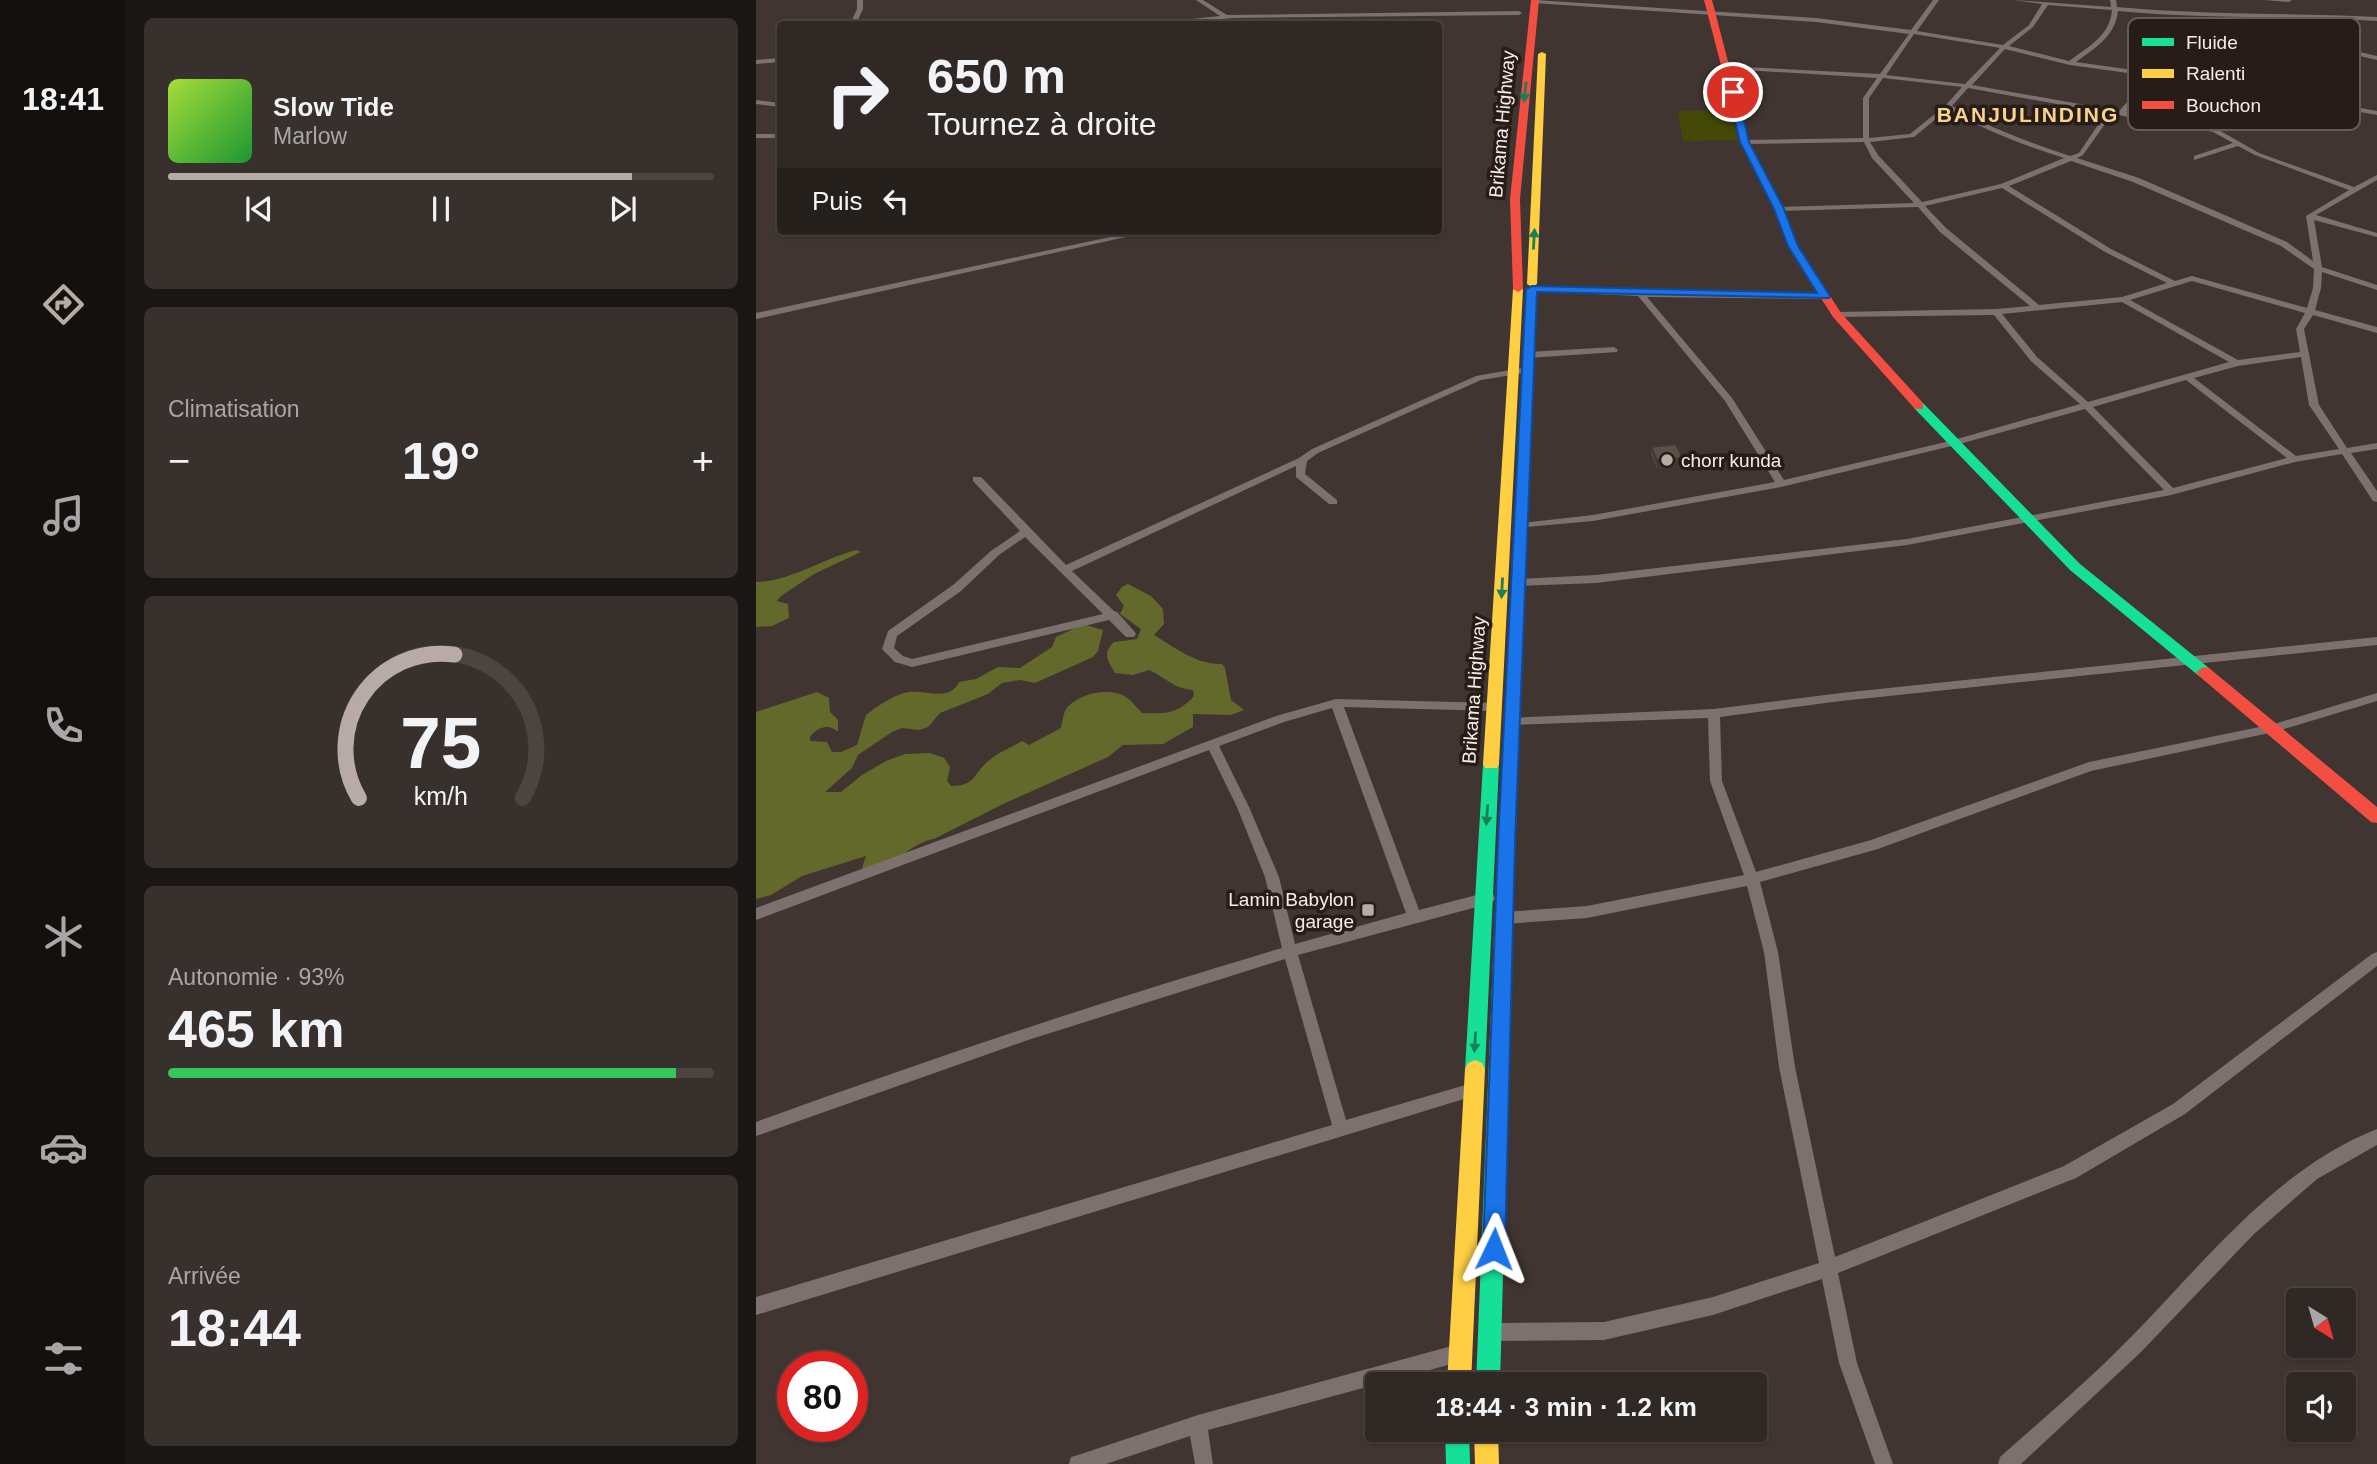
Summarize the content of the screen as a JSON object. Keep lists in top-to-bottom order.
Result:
{
  "streets": {
    "main road": ["Brikama Highway"]
  },
  "districts": ["BANJULINDING"],
  "places": {
    "other": ["chorr kunda"],
    "transit": ["Lamin Babylon garage"]
  },
  "legend": ["Fluide", "Ralenti", "Bouchon"],
  "north": "bottom right",
  "page": {
    "tabs": "18:41",
    "turn": ["650 m", "Tournez à droite"],
    "song": ["Slow Tide", "Marlow"],
    "then": "Puis",
    "tile": [
      "Climatisation",
      ["Autonomie · 93%", "465 km"],
      ["Arrivée", "18:44"]
    ],
    "heat": ["−", "19°", "+"],
    "limit": "80",
    "trip": "18:44 · 3 min · 1.2 km",
    "gauge": ["75", "km/h"]
  }
}
